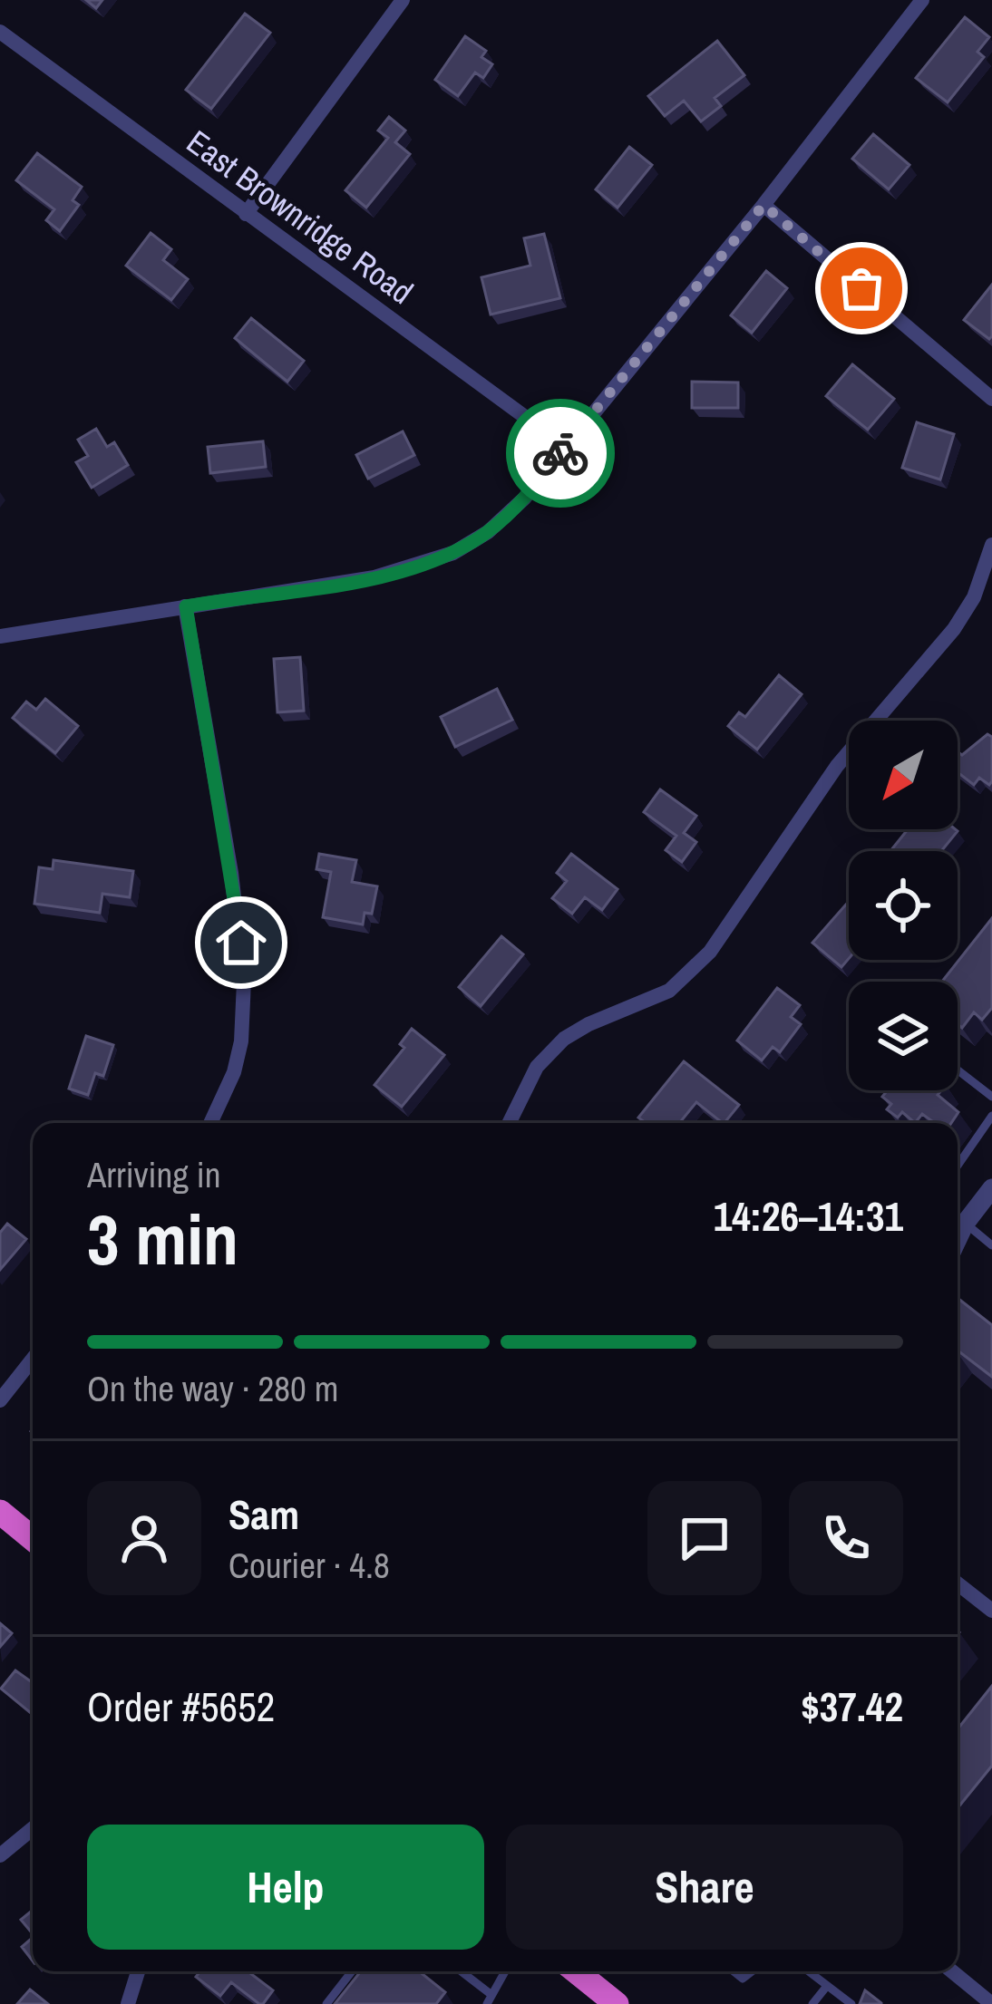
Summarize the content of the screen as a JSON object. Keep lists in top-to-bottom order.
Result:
{
  "streets": {
    "street": ["East Brownridge Road"]
  },
  "north": "bottom left",
  "page": {
    "heading": ["3 min", "Arriving in", "14:26–14:31"],
    "panel": [
      "Sam",
      "Courier · 4.8",
      "Order #5652",
      "$37.42"
    ],
    "bar": "On the way · 280 m",
    "buttons": ["Help", "Share"]
  }
}
